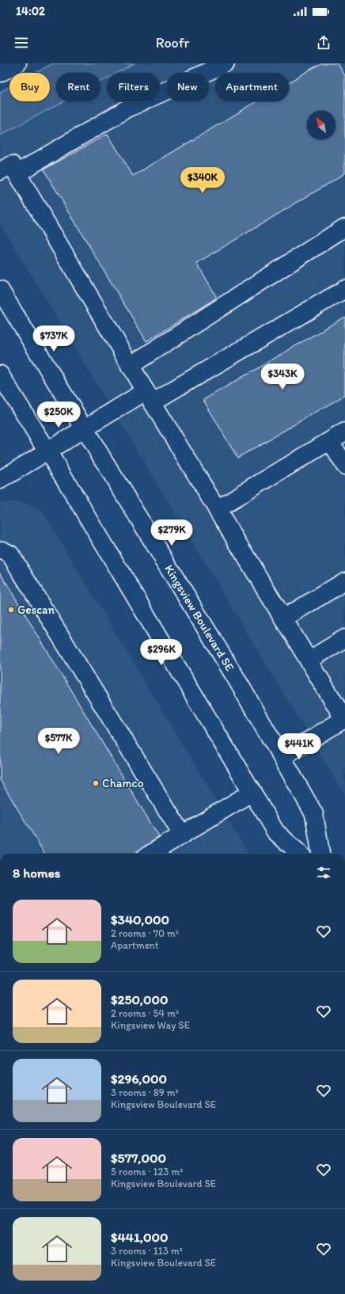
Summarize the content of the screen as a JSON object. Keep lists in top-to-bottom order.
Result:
{
  "streets": {
    "main road": ["Kingsview Boulevard SE"]
  },
  "places": ["Gescan", "Chamco"],
  "north": "top left",
  "page": {
    "status": "14:02",
    "header": "Roofr",
    "chip": [
      "Buy",
      "Rent",
      "Filters",
      "New",
      "Apartment"
    ],
    "price": [
      "$340K",
      "$737K",
      "$343K",
      "$250K",
      "$279K",
      "$296K",
      "$577K",
      "$441K"
    ],
    "heading": "8 homes",
    "list": [
      {
        "name": "$340,000",
        "note": "2 rooms · 70 m² · Apartment"
      },
      {
        "name": "$250,000",
        "note": "2 rooms · 54 m² · Kingsview Way SE"
      },
      {
        "name": "$296,000",
        "note": "3 rooms · 89 m² · Kingsview Boulevard SE"
      },
      {
        "name": "$577,000",
        "note": "5 rooms · 123 m² · Kingsview Boulevard SE"
      },
      {
        "name": "$441,000",
        "note": "3 rooms · 113 m² · Kingsview Boulevard SE"
      }
    ]
  }
}
